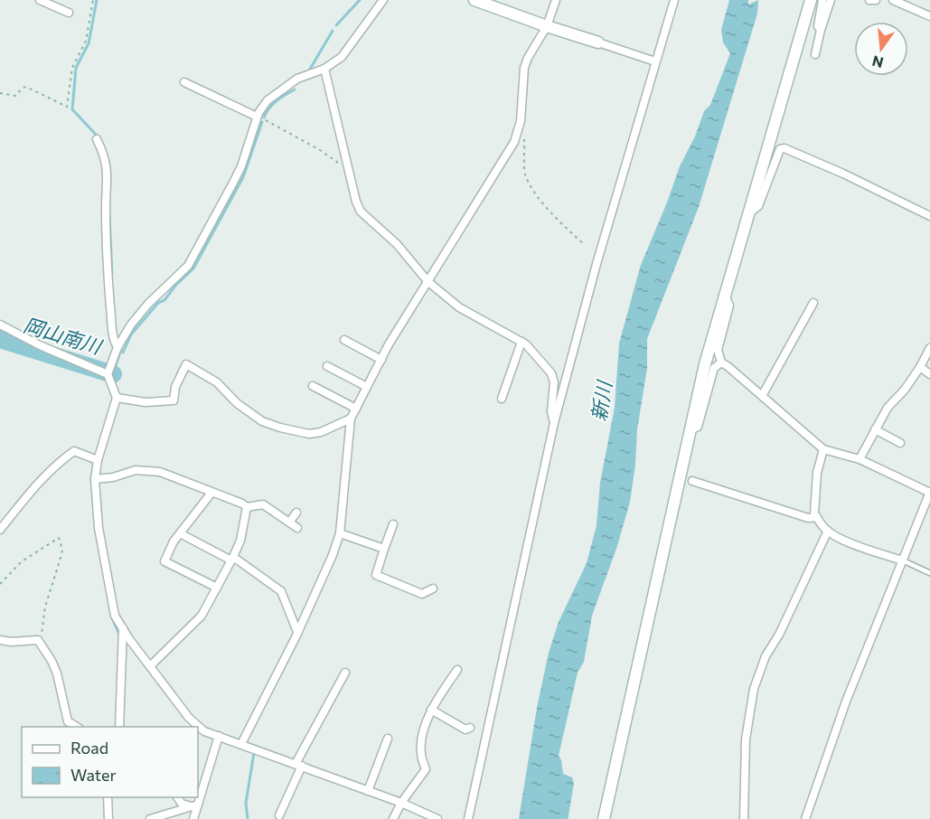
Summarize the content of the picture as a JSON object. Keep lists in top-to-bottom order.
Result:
{
  "water": ["岡山南川", "新川"],
  "legend": ["Road", "Water"],
  "north": "bottom"
}
